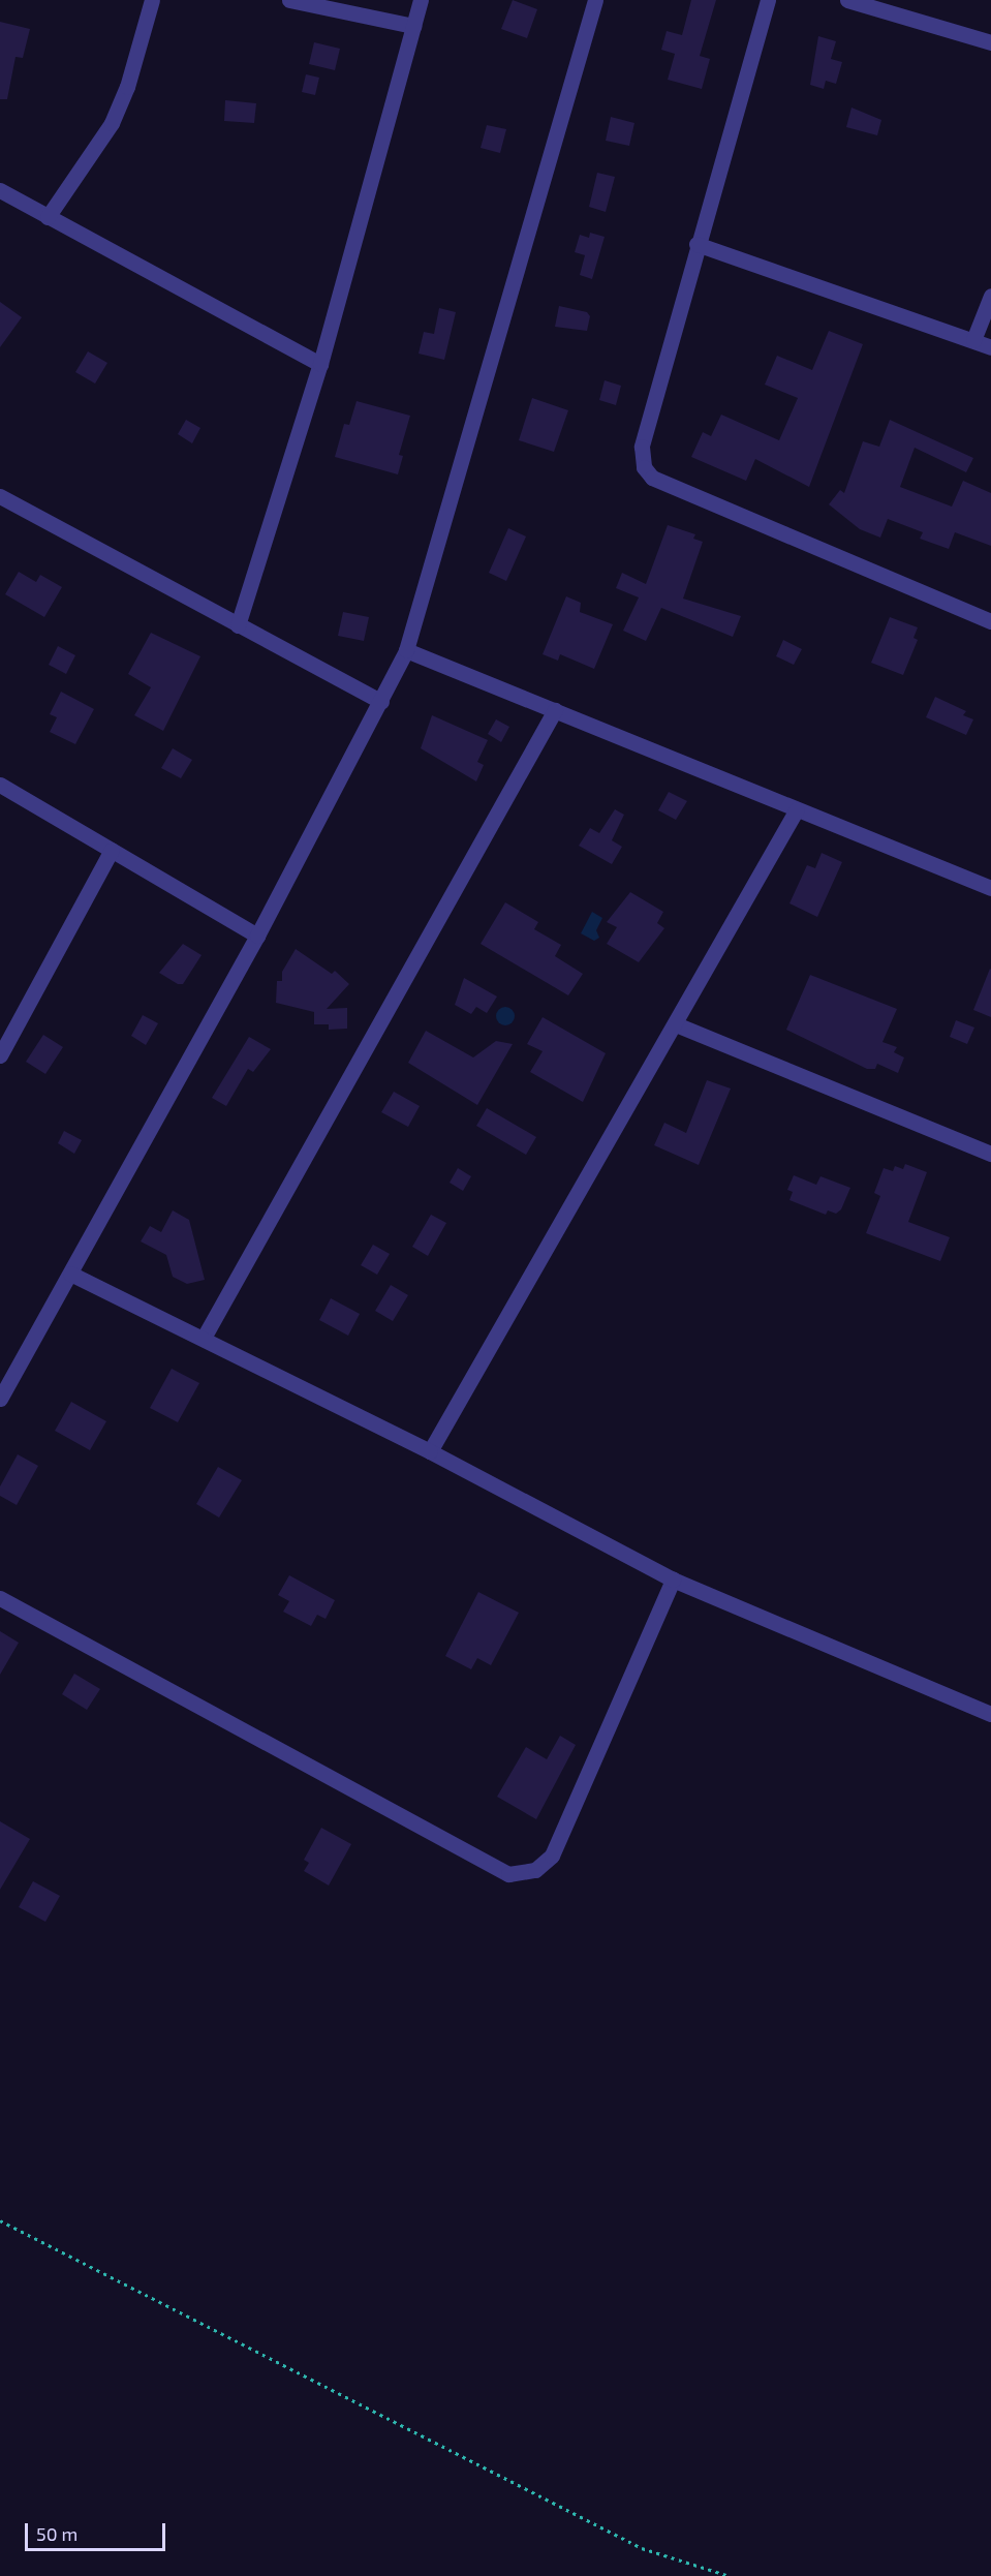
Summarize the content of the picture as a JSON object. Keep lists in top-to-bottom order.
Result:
{
  "scale_bar": "50 m"
}
